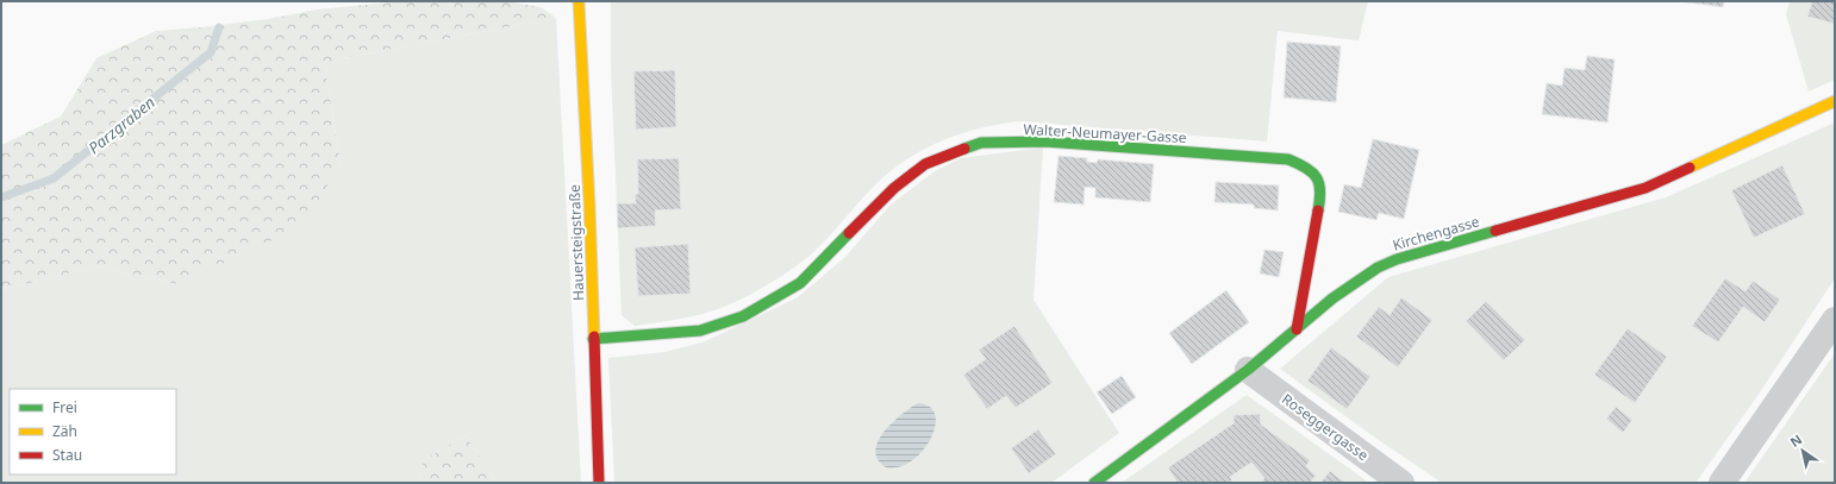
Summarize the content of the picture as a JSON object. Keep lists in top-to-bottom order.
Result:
{
  "streets": {
    "street": [
      "Walter-Neumayer-Gasse",
      "Kirchengasse",
      "Hauersteigstraße",
      "Roseggergasse"
    ]
  },
  "crossings": [
    ["Walter-Neumayer-Gasse", "Kirchengasse"],
    ["Walter-Neumayer-Gasse", "Hauersteigstraße"],
    ["Kirchengasse", "Roseggergasse"]
  ],
  "water": ["Parzgraben"],
  "legend": ["Frei", "Zäh", "Stau"],
  "north": "top left"
}
